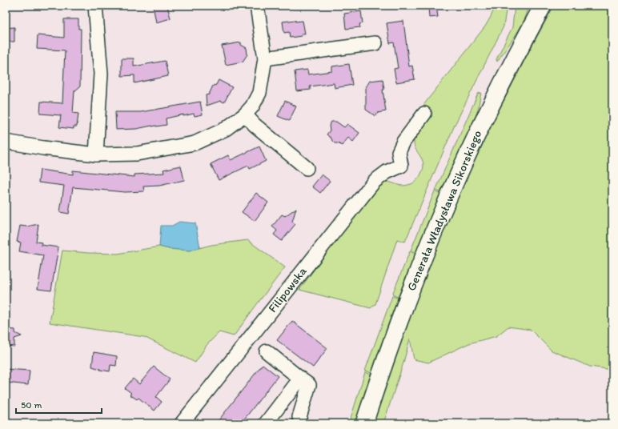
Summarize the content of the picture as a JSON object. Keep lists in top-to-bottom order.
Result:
{
  "streets": {
    "main road": ["Generała Władysława Sikorskiego"],
    "street": ["Filipowska"]
  },
  "scale_bar": "50 m"
}
